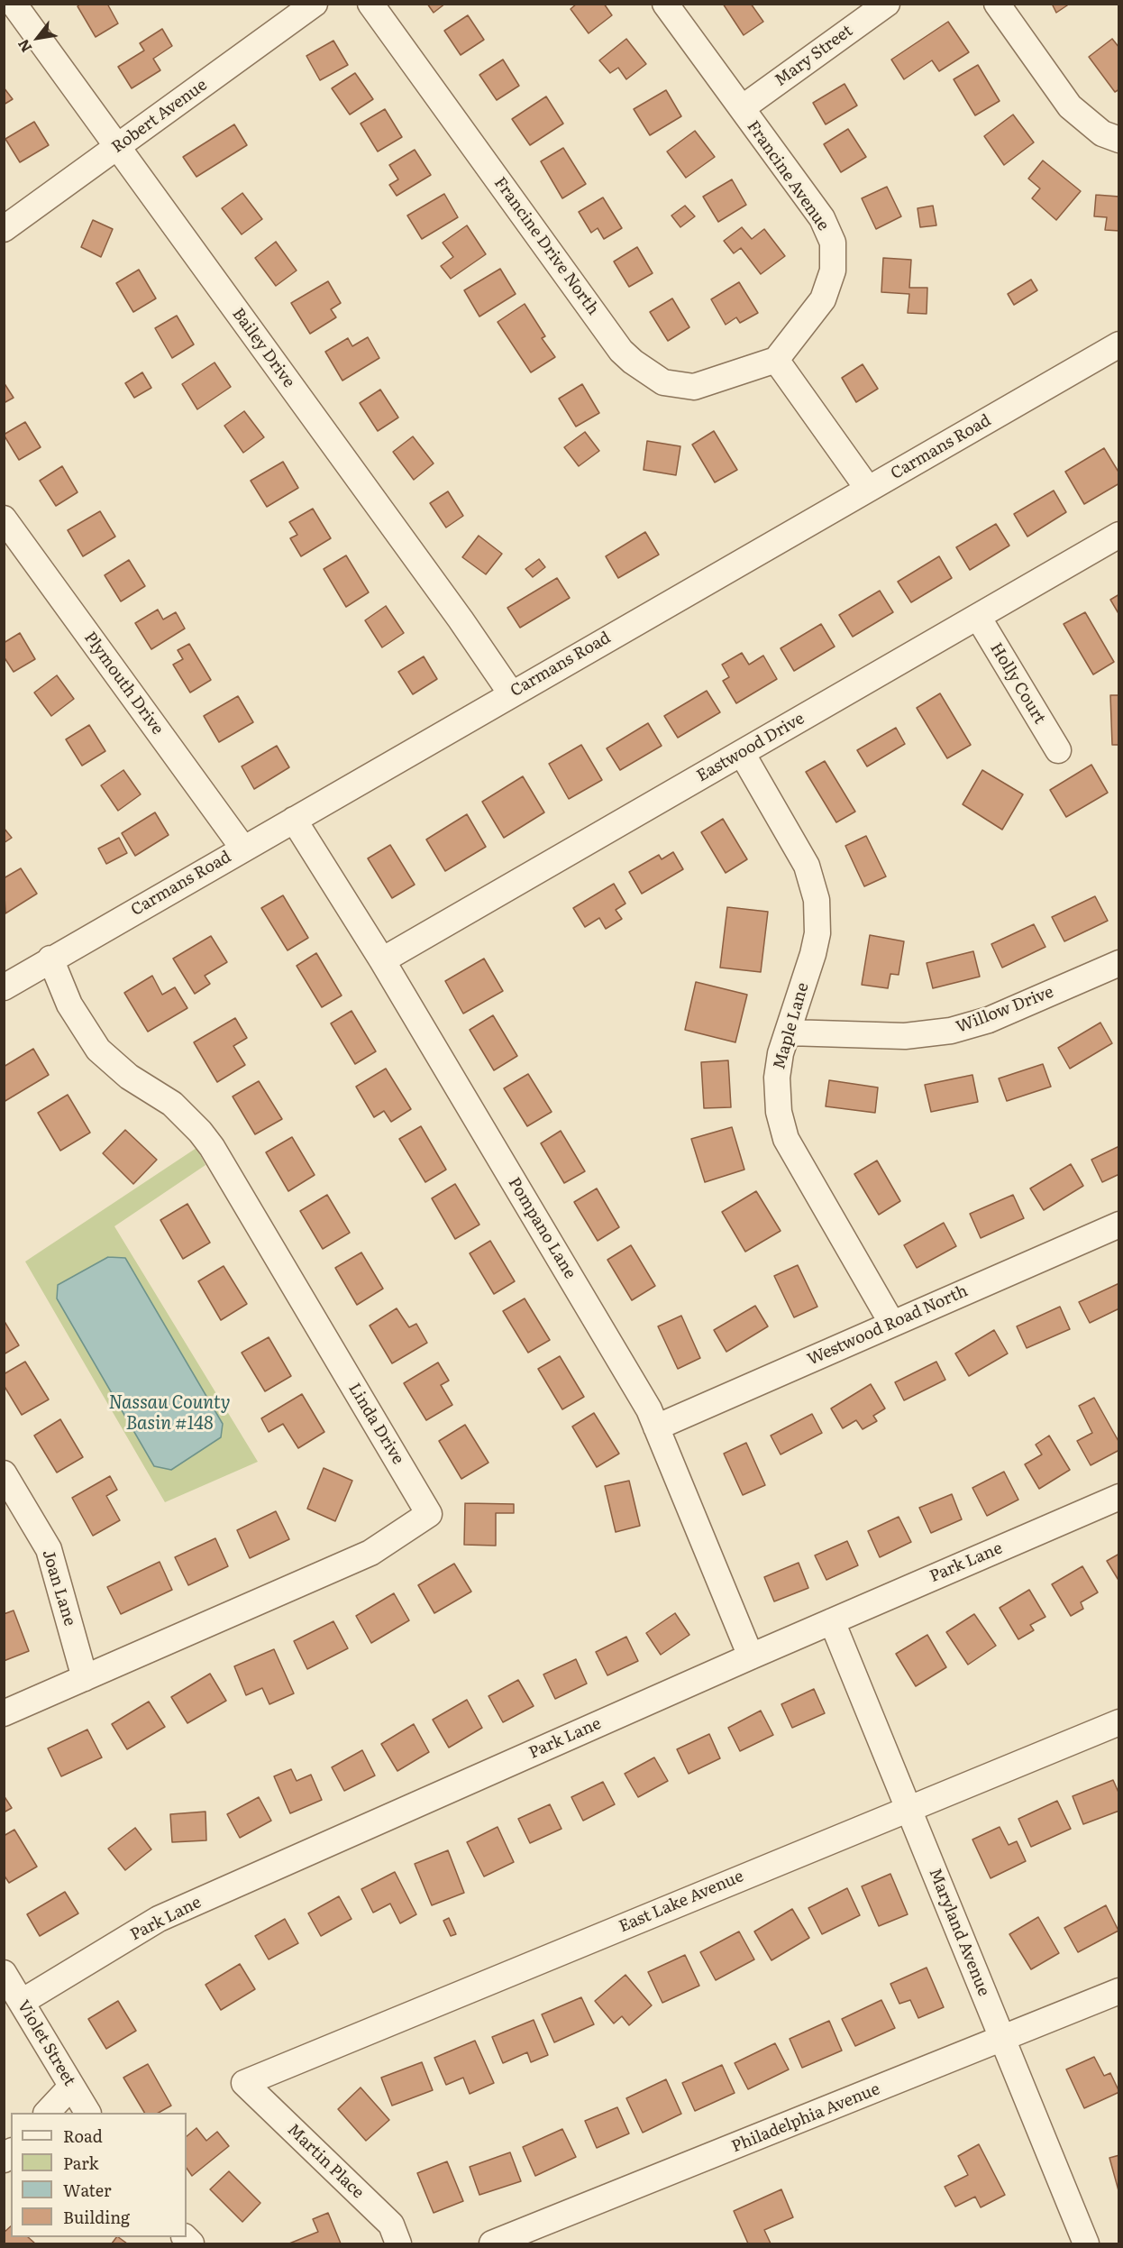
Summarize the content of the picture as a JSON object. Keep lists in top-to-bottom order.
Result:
{
  "streets": {
    "street": [
      "Mary Street",
      "Robert Avenue",
      "Francine Avenue",
      "Francine Drive North",
      "Bailey Drive",
      "Carmans Road",
      "Plymouth Drive",
      "Holly Court",
      "Eastwood Drive",
      "Willow Drive",
      "Maple Lane",
      "Pompano Lane",
      "Westwood Road North",
      "Linda Drive",
      "Park Lane",
      "Joan Lane",
      "East Lake Avenue",
      "Maryland Avenue",
      "Violet Street",
      "Philadelphia Avenue",
      "Martin Place"
    ]
  },
  "crossings": [
    ["Mary Street", "Francine Avenue"],
    ["Robert Avenue", "Bailey Drive"],
    ["Francine Avenue", "Francine Drive North"],
    ["Bailey Drive", "Carmans Road"],
    ["Carmans Road", "Plymouth Drive"],
    ["Carmans Road", "Pompano Lane"],
    ["Carmans Road", "Linda Drive"],
    ["Holly Court", "Eastwood Drive"],
    ["Eastwood Drive", "Maple Lane"],
    ["Eastwood Drive", "Pompano Lane"],
    ["Willow Drive", "Maple Lane"],
    ["Maple Lane", "Westwood Road North"],
    ["Pompano Lane", "Westwood Road North"],
    ["Pompano Lane", "Park Lane"],
    ["Linda Drive", "Joan Lane"],
    ["Park Lane", "Maryland Avenue"],
    ["Park Lane", "Violet Street"],
    ["East Lake Avenue", "Maryland Avenue"],
    ["East Lake Avenue", "Martin Place"],
    ["Maryland Avenue", "Philadelphia Avenue"]
  ],
  "water": ["Nassau County Basin #148"],
  "legend": [
    "Road",
    "Park",
    "Water",
    "Building"
  ],
  "north": "bottom left"
}
